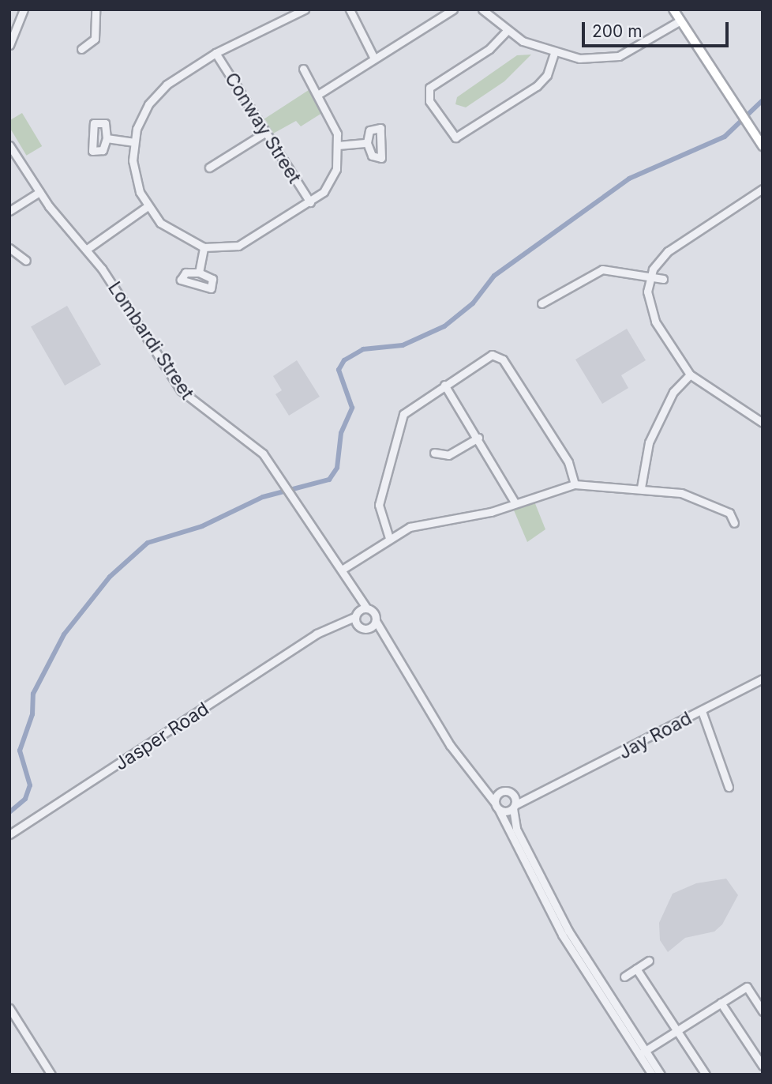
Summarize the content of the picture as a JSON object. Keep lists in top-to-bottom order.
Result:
{
  "streets": {
    "street": [
      "Conway Street",
      "Lombardi Street",
      "Jay Road",
      "Jasper Road"
    ]
  },
  "crossings": [
    ["Lombardi Street", "Jasper Road"]
  ],
  "scale_bar": "200 m"
}
